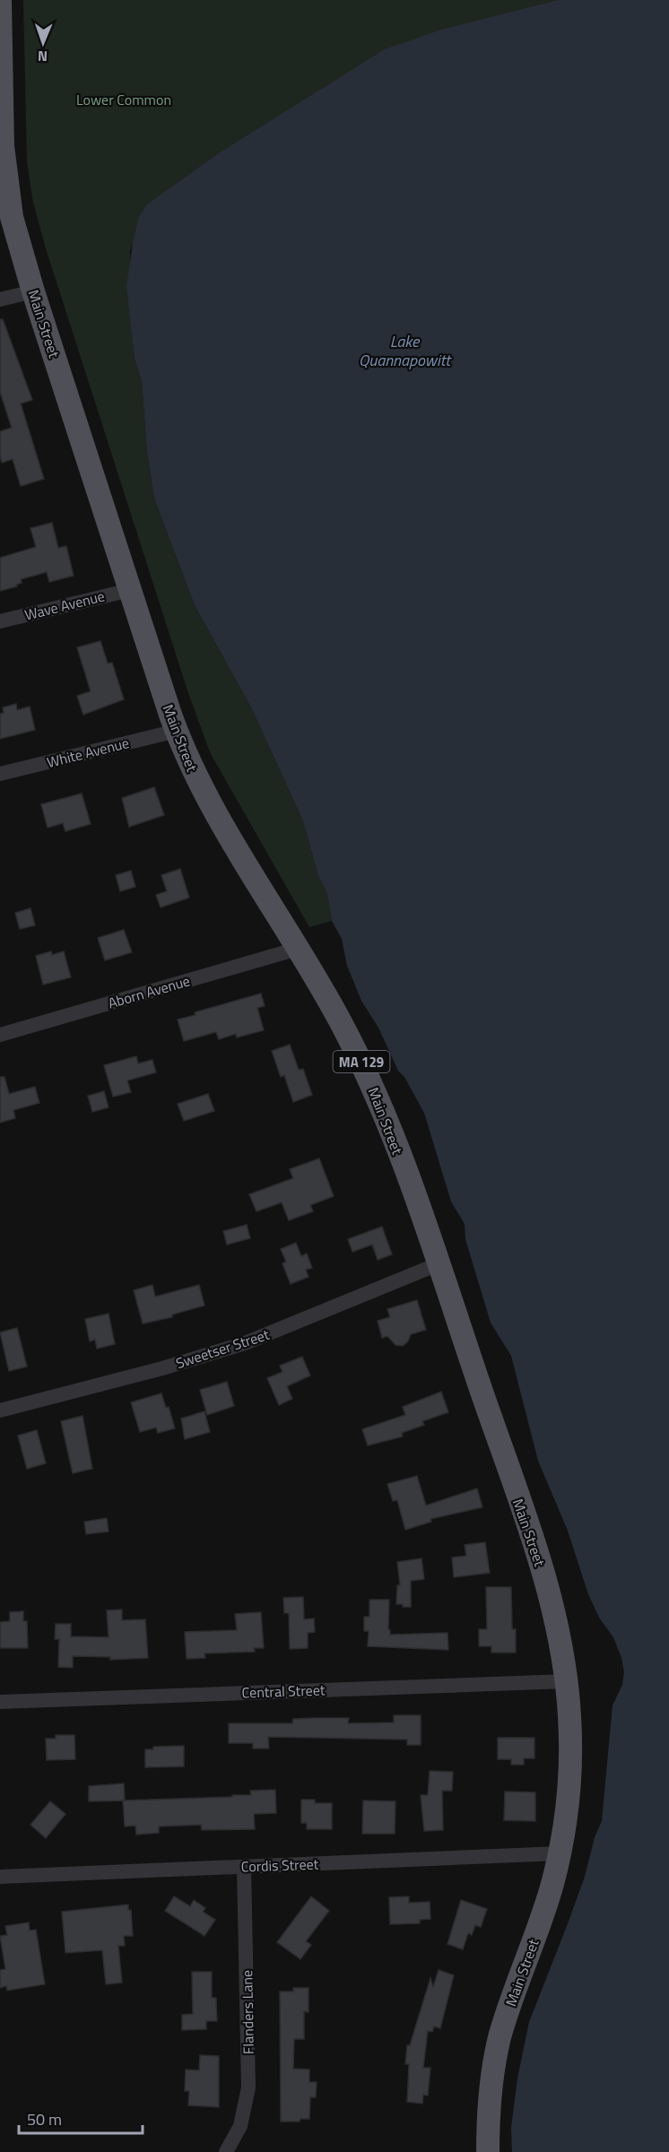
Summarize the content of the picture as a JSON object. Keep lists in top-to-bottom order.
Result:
{
  "streets": {
    "main road": ["Main Street", "MA 129"],
    "street": [
      "Wave Avenue",
      "White Avenue",
      "Aborn Avenue",
      "Sweetser Street",
      "Central Street",
      "Cordis Street",
      "Flanders Lane"
    ]
  },
  "crossings": [
    ["Main Street", "Wave Avenue"],
    ["Main Street", "White Avenue"],
    ["Main Street", "Aborn Avenue"],
    ["Main Street", "Sweetser Street"],
    ["Main Street", "Central Street"],
    ["Main Street", "Cordis Street"],
    ["Cordis Street", "Flanders Lane"]
  ],
  "water": ["Lake Quannapowitt"],
  "parks": ["Lower Common"],
  "scale_bar": "50 m",
  "north": "bottom"
}
